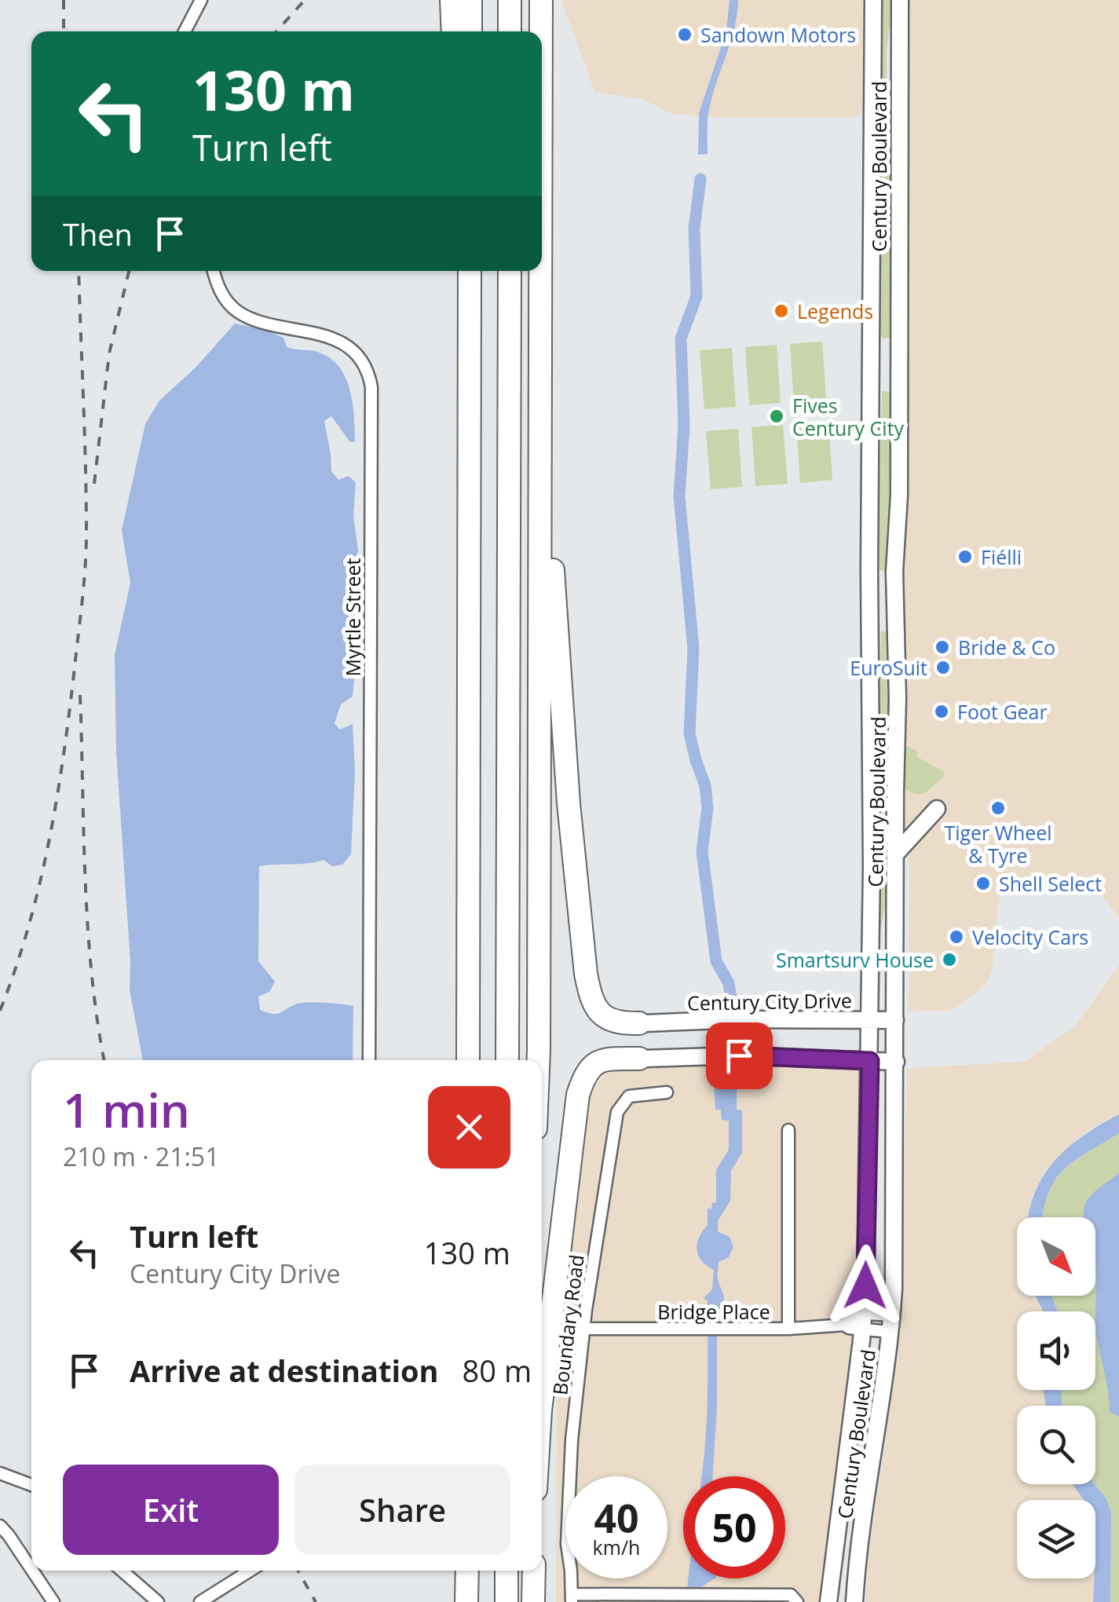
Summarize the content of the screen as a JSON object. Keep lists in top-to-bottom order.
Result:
{
  "streets": {
    "main road": ["Century Boulevard", "Century City Drive"],
    "street": ["Myrtle Street", "Bridge Place", "Boundary Road"]
  },
  "crossings": [
    ["Century Boulevard", "Century City Drive"],
    ["Century Boulevard", "Bridge Place"],
    ["Bridge Place", "Boundary Road"]
  ],
  "places": [
    "Sandown Motors",
    "Legends",
    "Fives Century City",
    "Fiélli",
    "Bride & Co",
    "EuroSuit",
    "Foot Gear",
    "Tiger Wheel & Tyre",
    "Shell Select",
    "Velocity Cars",
    "Smartsurv House"
  ],
  "north": "bottom right",
  "page": {
    "turn": ["130 m", "Turn left"],
    "then": "Then",
    "heading": ["1 min", "210 m · 21:51"],
    "list": [
      {
        "name": "Turn left",
        "note": "Century City Drive",
        "value": "130 m"
      },
      {
        "name": "Arrive at destination",
        "value": "80 m"
      }
    ],
    "buttons": ["Exit", "Share"],
    "speed": "40 km/h",
    "limit": "50"
  }
}
